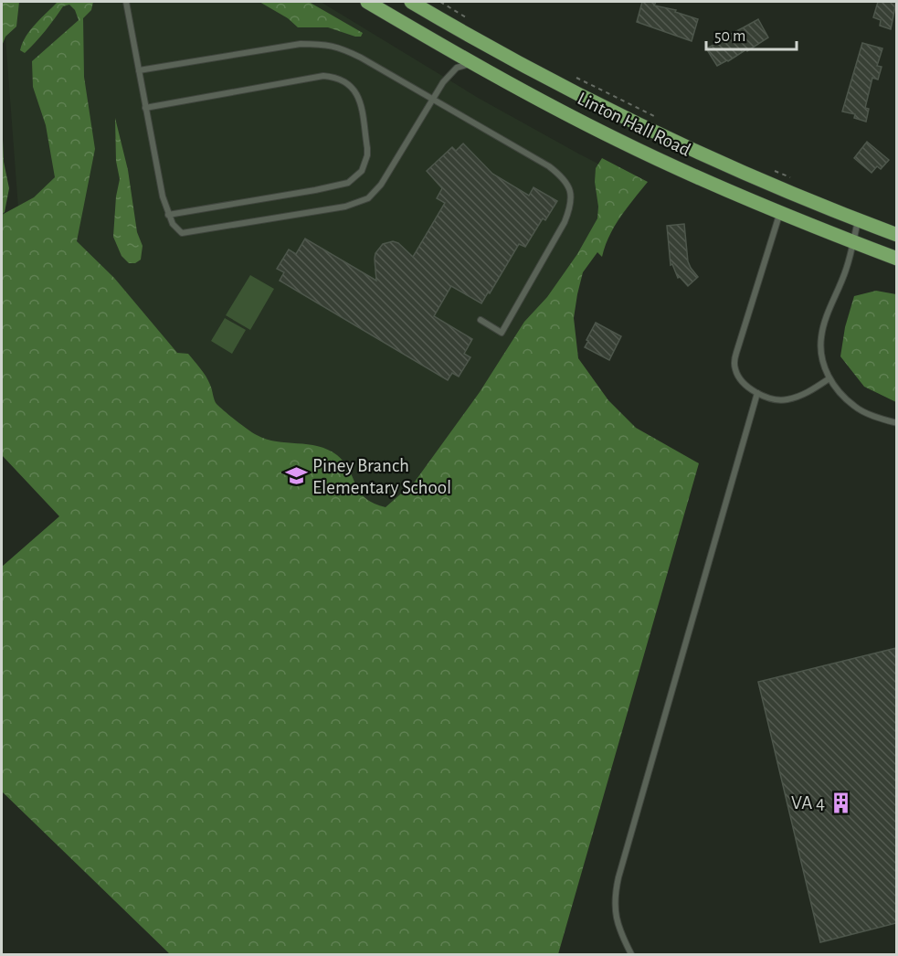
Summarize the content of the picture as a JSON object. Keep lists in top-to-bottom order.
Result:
{
  "streets": {
    "main road": ["Linton Hall Road"]
  },
  "places": {
    "school or university": ["Piney Branch Elementary School"],
    "building": ["VA 4"]
  },
  "scale_bar": "50 m"
}
